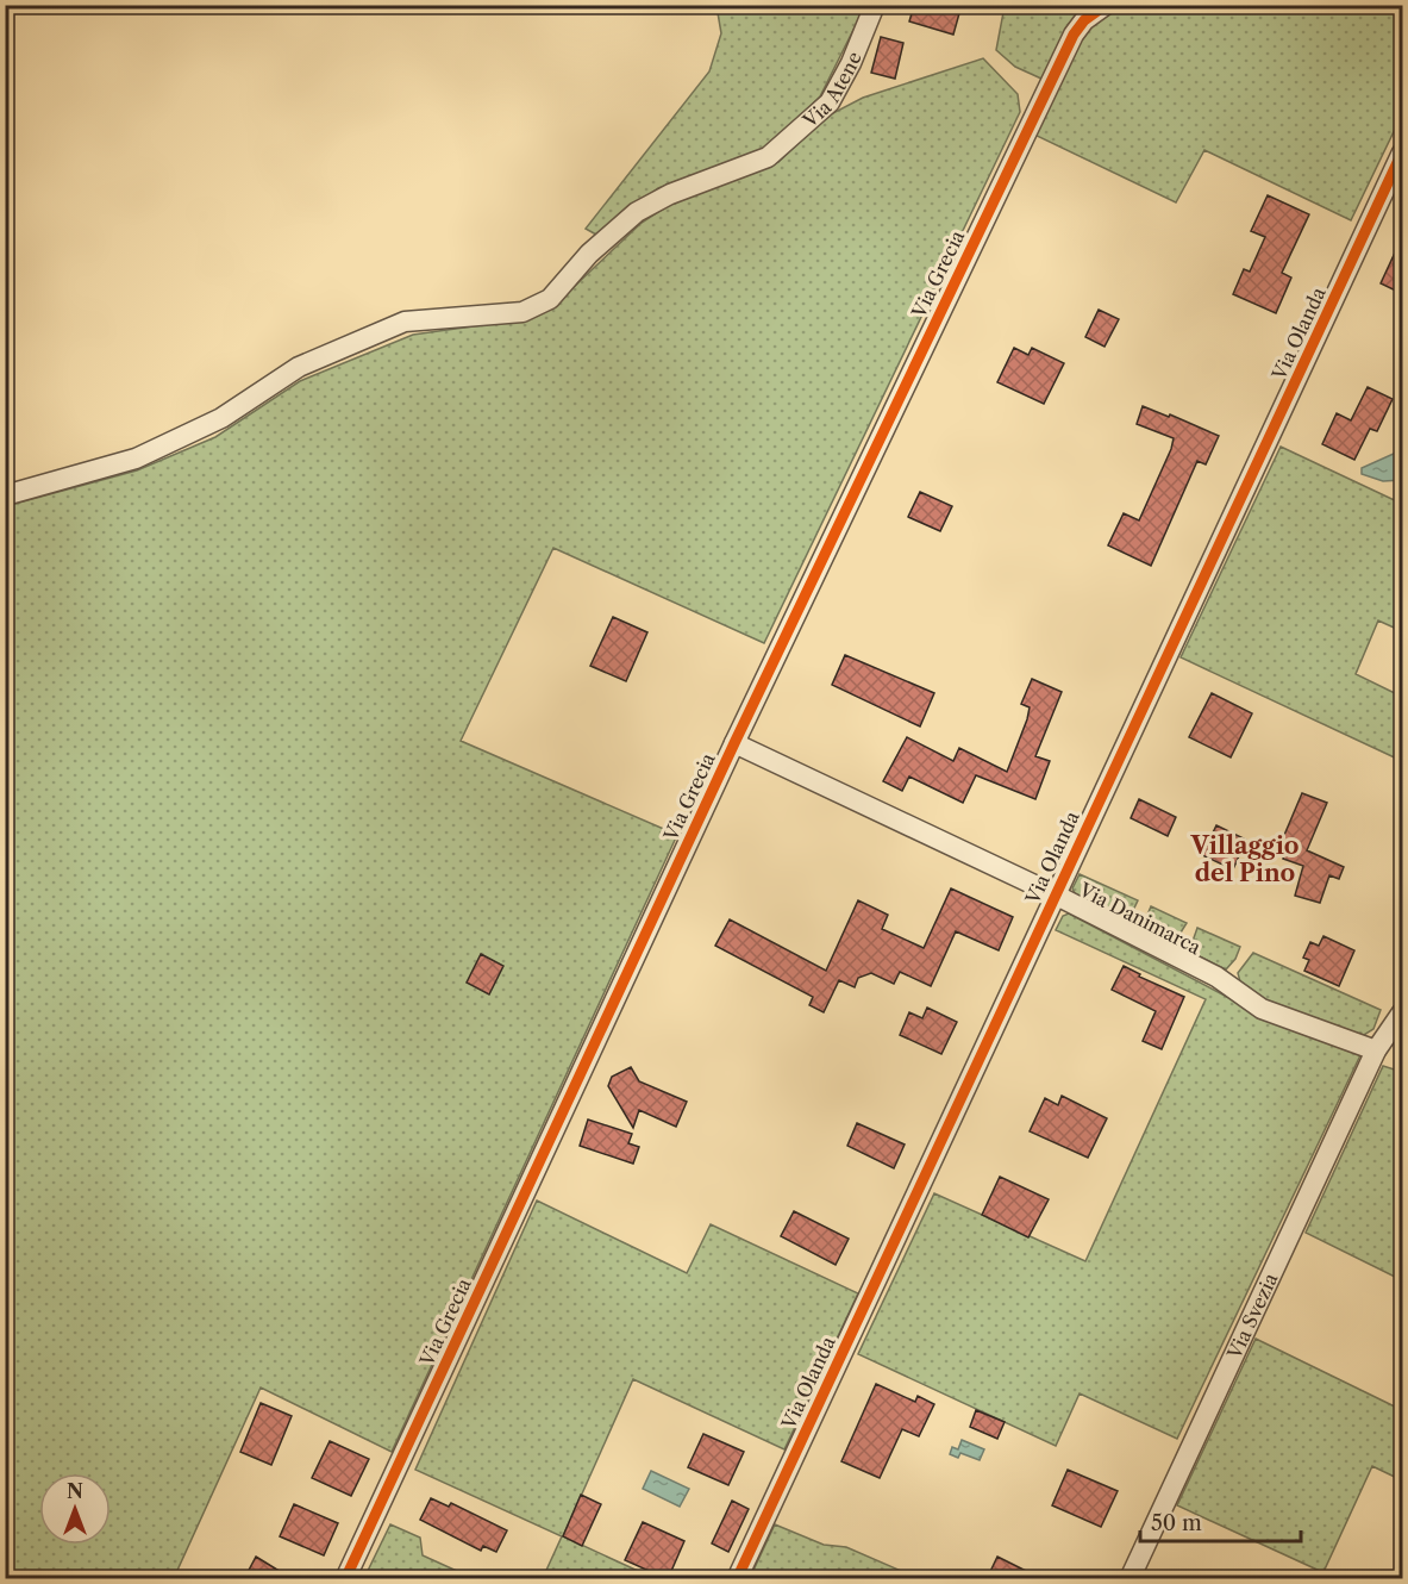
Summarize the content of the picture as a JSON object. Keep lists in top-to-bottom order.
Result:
{
  "streets": {
    "street": [
      "Via Atene",
      "Via Grecia",
      "Via Olanda",
      "Via Danimarca",
      "Via Svezia"
    ]
  },
  "crossings": [
    ["Via Grecia", "Via Danimarca"],
    ["Via Olanda", "Via Danimarca"],
    ["Via Danimarca", "Via Svezia"]
  ],
  "districts": ["Villaggio del Pino"],
  "scale_bar": "50 m",
  "north": "top"
}
